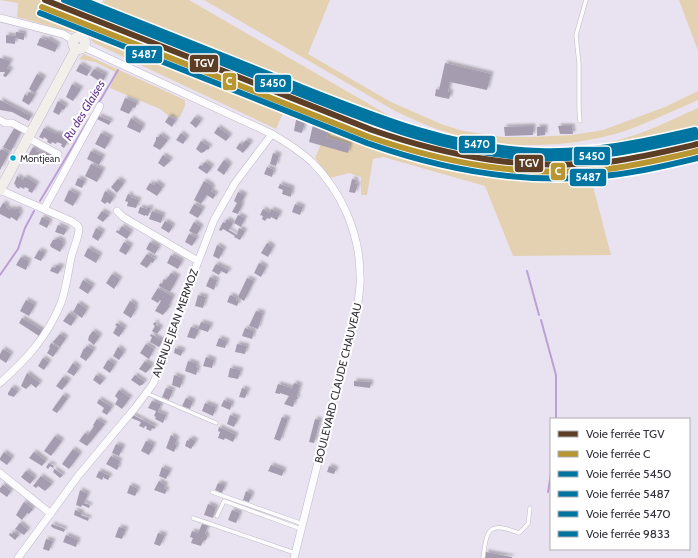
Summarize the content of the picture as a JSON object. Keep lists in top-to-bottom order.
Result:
{
  "streets": {
    "street": ["AVENUE JEAN MERMOZ", "BOULEVARD CLAUDE CHAUVEAU"]
  },
  "crossings": [
    ["AVENUE JEAN MERMOZ", "BOULEVARD CLAUDE CHAUVEAU"]
  ],
  "water": ["Ru des Glaises"],
  "places": ["Montjean"],
  "lines": [
    "rail line TGV",
    "rail line 5450",
    "rail line 5470",
    "rail line 9833",
    "rail line C",
    "rail line 5487"
  ],
  "legend": [
    "Voie ferrée TGV",
    "Voie ferrée C",
    "Voie ferrée 5450",
    "Voie ferrée 5487",
    "Voie ferrée 5470",
    "Voie ferrée 9833"
  ]
}
